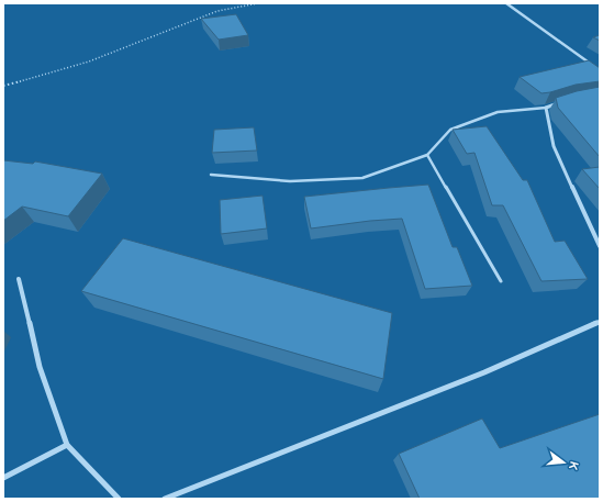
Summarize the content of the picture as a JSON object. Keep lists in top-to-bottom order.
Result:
{
  "north": "right"
}
